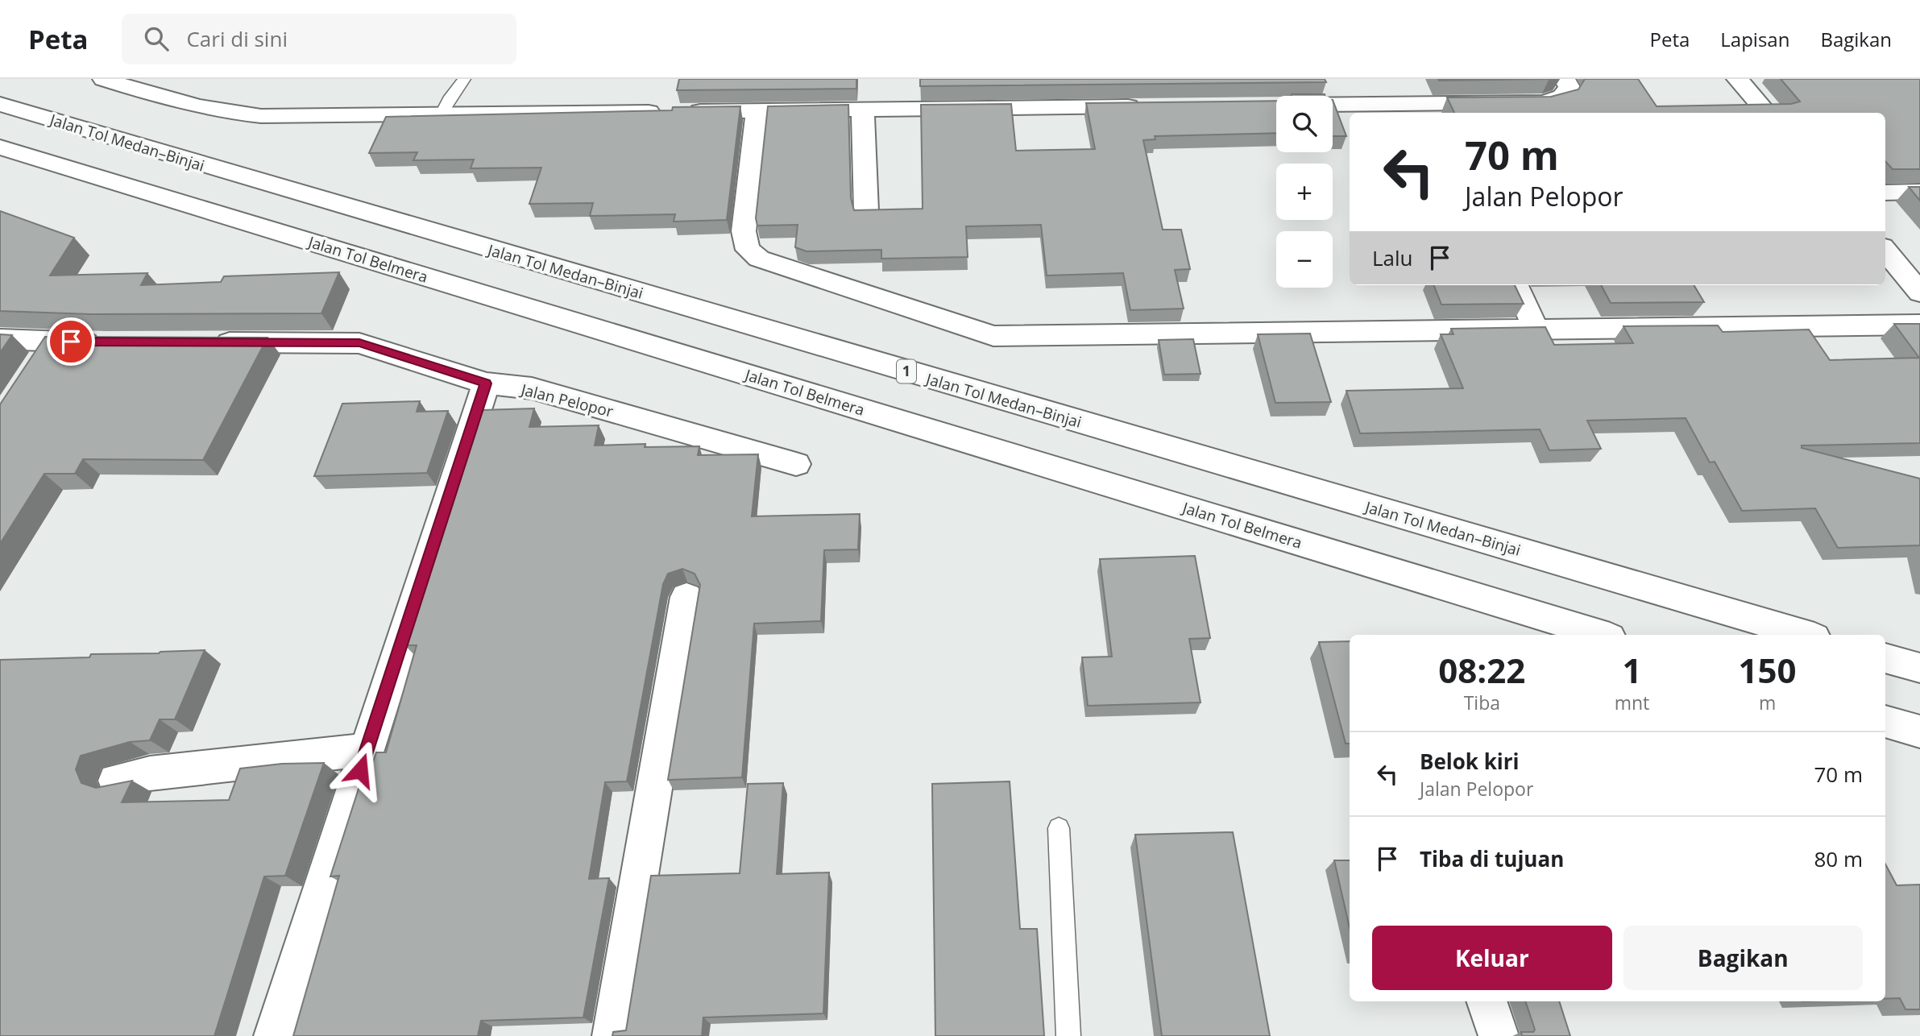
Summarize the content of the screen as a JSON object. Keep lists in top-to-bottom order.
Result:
{
  "streets": {
    "main road": [
      "Jalan Tol Medan–Binjai",
      "Jalan Tol Belmera",
      "1",
      "Jalan Pelopor"
    ]
  },
  "page": {
    "header": "Peta",
    "search": "Cari di sini",
    "nav": ["Peta", "Lapisan", "Bagikan"],
    "map_buttons": ["+", "−"],
    "turn": ["70 m", "Jalan Pelopor"],
    "then": "Lalu",
    "eta": [
      "08:22",
      "Tiba",
      "1",
      "mnt",
      "150",
      "m"
    ],
    "list": [
      {
        "name": "Belok kiri",
        "note": "Jalan Pelopor",
        "value": "70 m"
      },
      {
        "name": "Tiba di tujuan",
        "value": "80 m"
      }
    ],
    "buttons": ["Keluar", "Bagikan"]
  }
}
